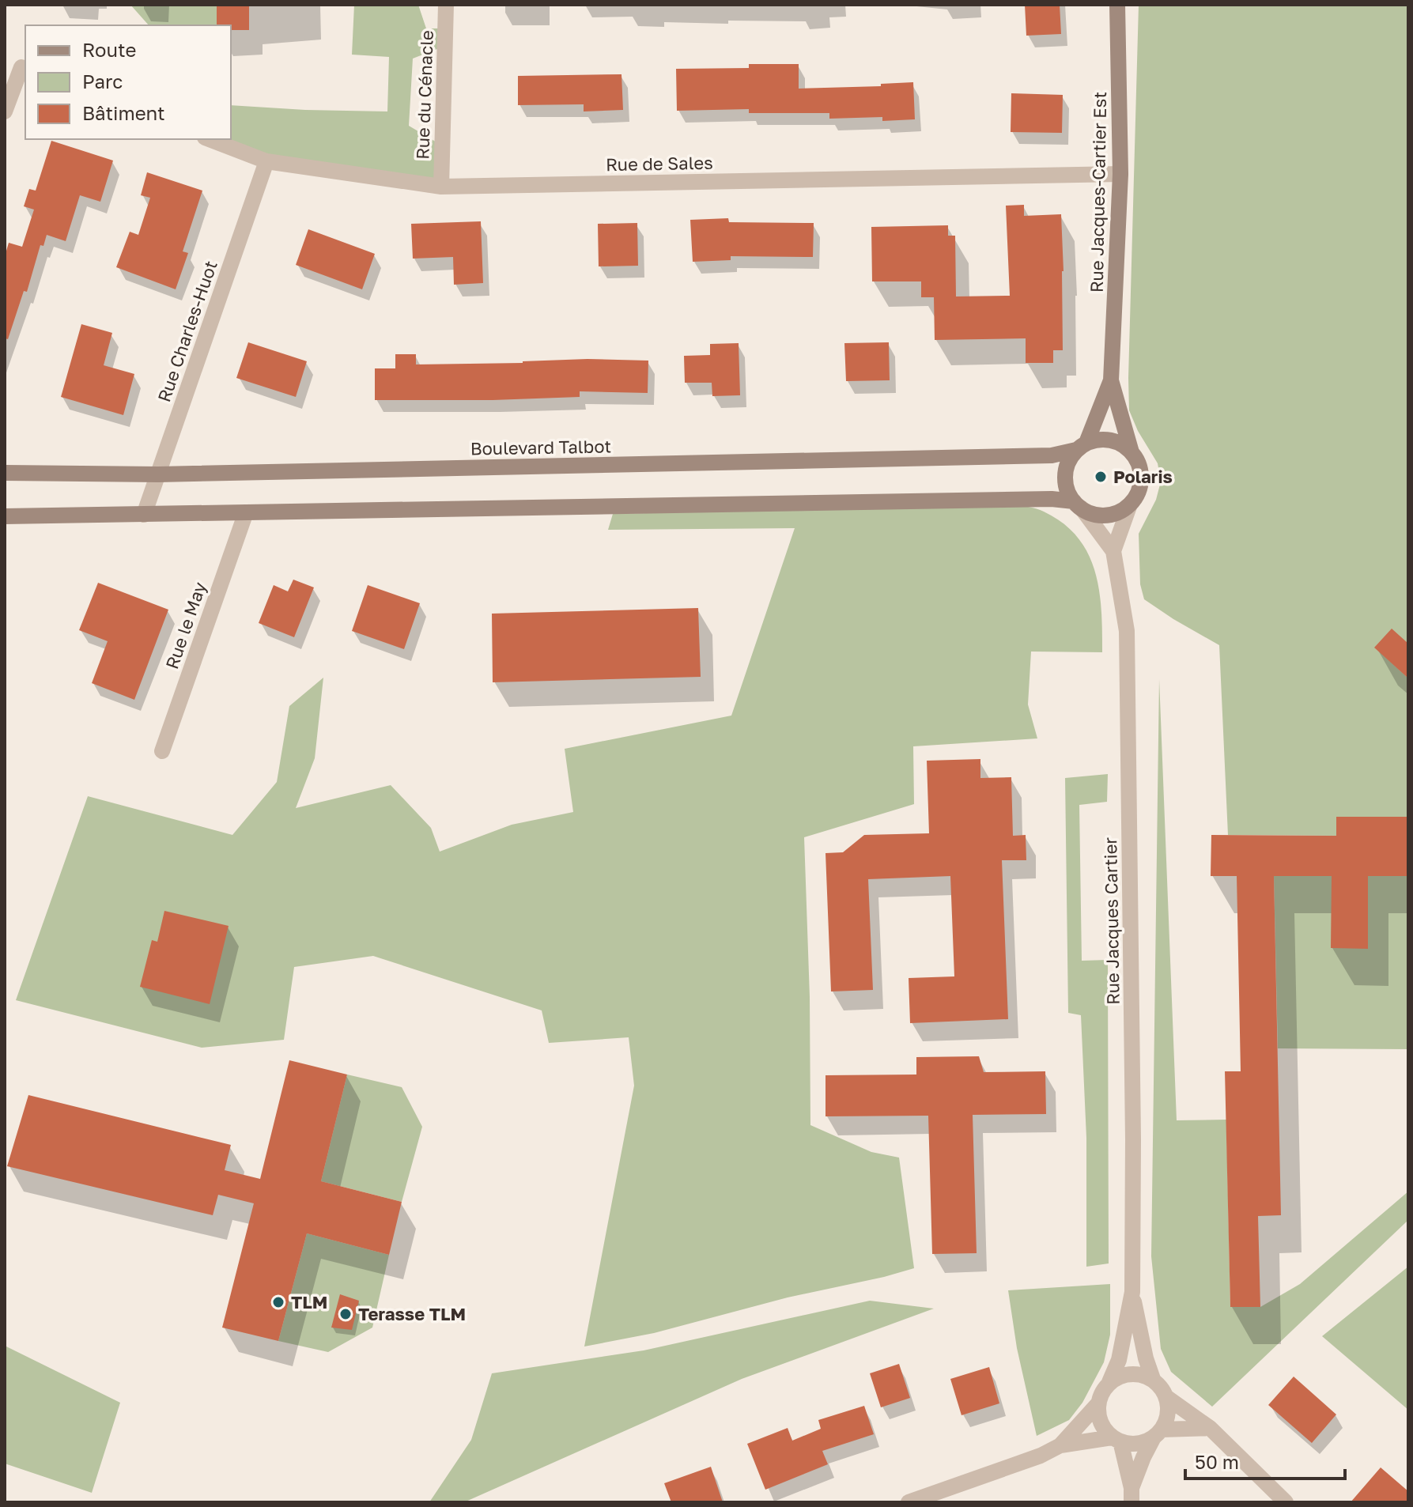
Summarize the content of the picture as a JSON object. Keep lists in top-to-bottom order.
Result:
{
  "streets": {
    "main road": ["Rue Jacques-Cartier Est", "Boulevard Talbot"],
    "street": [
      "Rue du Cénacle",
      "Rue de Sales",
      "Rue Charles-Huot",
      "Rue le May",
      "Rue Jacques Cartier"
    ]
  },
  "crossings": [
    ["Rue du Cénacle", "Rue de Sales"],
    ["Rue de Sales", "Rue Jacques-Cartier Est"],
    ["Rue de Sales", "Rue Charles-Huot"],
    ["Rue Jacques-Cartier Est", "Boulevard Talbot"],
    ["Rue Jacques-Cartier Est", "Rue Jacques Cartier"],
    ["Rue Charles-Huot", "Boulevard Talbot"],
    ["Boulevard Talbot", "Rue Jacques Cartier"]
  ],
  "places": ["Polaris", "TLM", "Terasse TLM"],
  "legend": ["Route", "Parc", "Bâtiment"],
  "scale_bar": "50 m"
}
